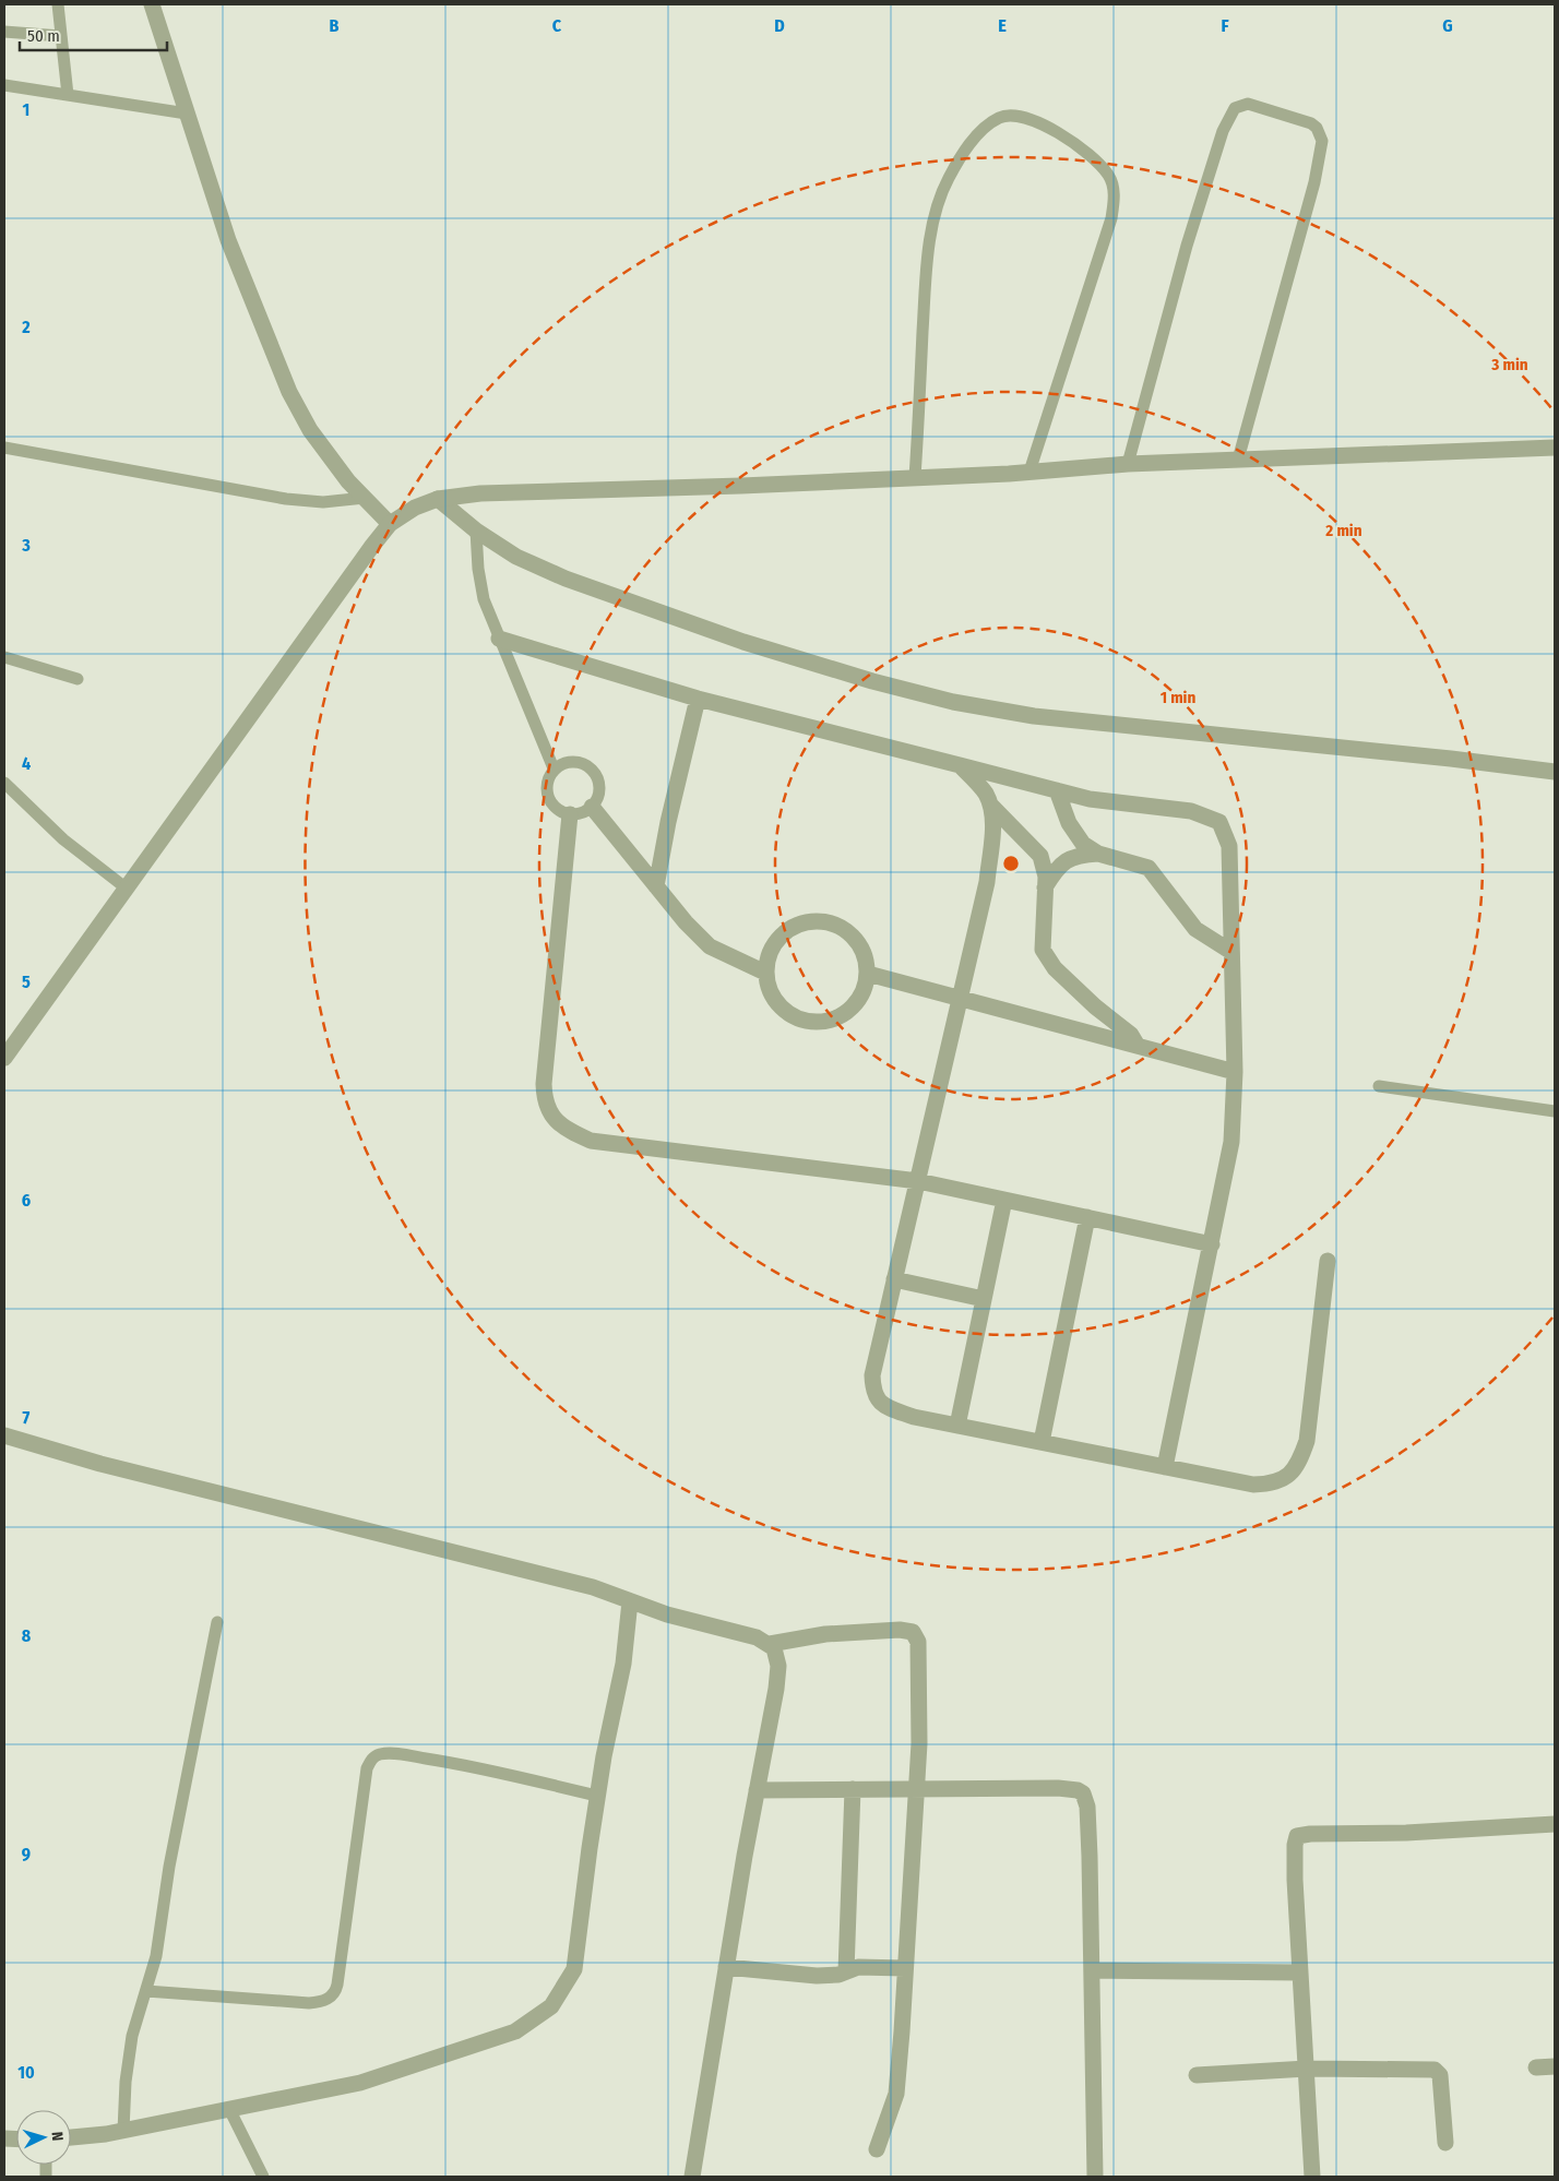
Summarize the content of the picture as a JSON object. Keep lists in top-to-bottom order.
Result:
{
  "scale_bar": "50 m",
  "north": "right",
  "grid": {
    "columns": [
      "B",
      "C",
      "D",
      "E",
      "F",
      "G"
    ],
    "rows": [
      "1",
      "2",
      "3",
      "4",
      "5",
      "6",
      "7",
      "8",
      "9",
      "10"
    ]
  },
  "rings": ["3 min", "2 min", "1 min"]
}
